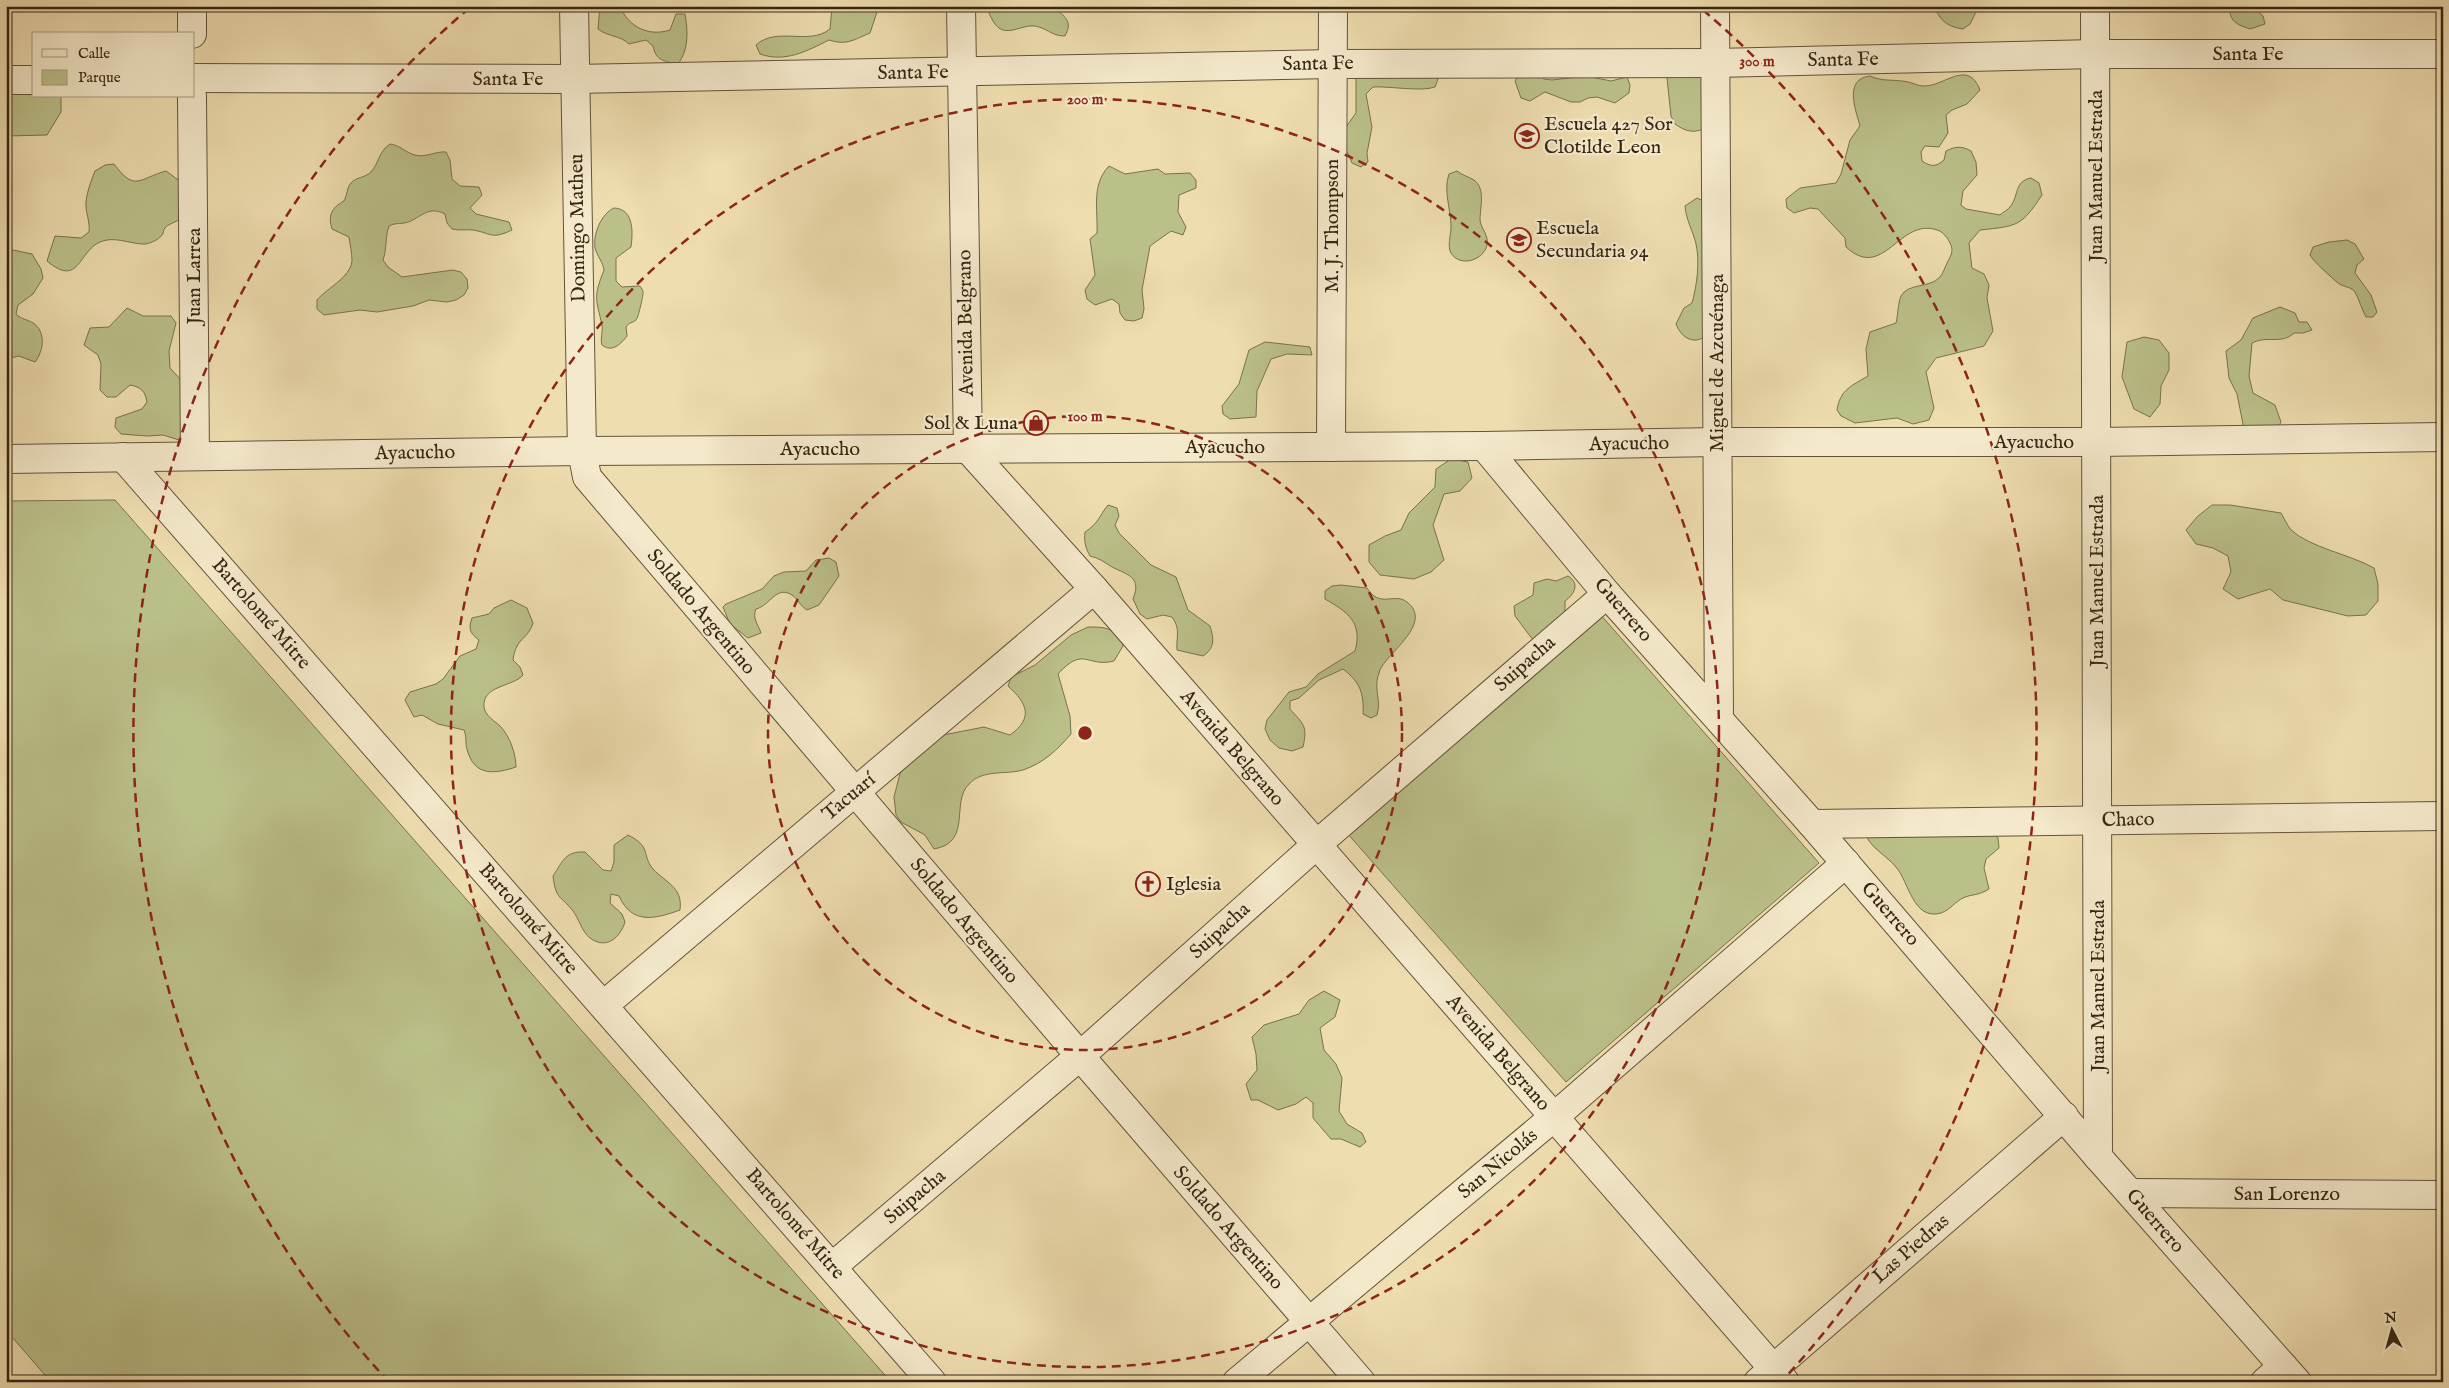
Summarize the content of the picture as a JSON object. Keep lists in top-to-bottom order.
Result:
{
  "streets": {
    "street": [
      "Santa Fe",
      "Juan Manuel Estrada",
      "M. J. Thompson",
      "Domingo Matheu",
      "Juan Larrea",
      "Avenida Belgrano",
      "Miguel de Azcuénaga",
      "Ayacucho",
      "Guerrero",
      "Soldado Argentino",
      "Bartolomé Mitre",
      "Suipacha",
      "Tacuarí",
      "Chaco",
      "San Nicolás",
      "San Lorenzo",
      "Las Piedras"
    ]
  },
  "crossings": [
    ["Santa Fe", "Juan Manuel Estrada"],
    ["Santa Fe", "M. J. Thompson"],
    ["Santa Fe", "Domingo Matheu"],
    ["Santa Fe", "Avenida Belgrano"],
    ["Santa Fe", "Miguel de Azcuénaga"],
    ["Juan Manuel Estrada", "Ayacucho"],
    ["Juan Manuel Estrada", "Guerrero"],
    ["Juan Manuel Estrada", "Chaco"],
    ["M. J. Thompson", "Ayacucho"],
    ["Domingo Matheu", "Ayacucho"],
    ["Domingo Matheu", "Soldado Argentino"],
    ["Juan Larrea", "Ayacucho"],
    ["Avenida Belgrano", "Ayacucho"],
    ["Avenida Belgrano", "Suipacha"],
    ["Avenida Belgrano", "Tacuarí"],
    ["Avenida Belgrano", "San Nicolás"],
    ["Avenida Belgrano", "Las Piedras"],
    ["Miguel de Azcuénaga", "Ayacucho"],
    ["Miguel de Azcuénaga", "Guerrero"],
    ["Ayacucho", "Guerrero"],
    ["Ayacucho", "Soldado Argentino"],
    ["Ayacucho", "Bartolomé Mitre"],
    ["Guerrero", "Suipacha"],
    ["Guerrero", "Chaco"],
    ["Guerrero", "San Nicolás"],
    ["Guerrero", "San Lorenzo"],
    ["Guerrero", "Las Piedras"],
    ["Soldado Argentino", "Suipacha"],
    ["Soldado Argentino", "Tacuarí"],
    ["Soldado Argentino", "San Nicolás"],
    ["Bartolomé Mitre", "Suipacha"],
    ["Bartolomé Mitre", "Tacuarí"]
  ],
  "places": {
    "school or university": ["Escuela 427 Sor Clotilde Leon", "Escuela Secundaria 94"],
    "shop": ["Sol & Luna"],
    "church": ["Iglesia"]
  },
  "legend": ["Calle", "Parque"],
  "north": "top",
  "rings": ["300 m", "200 m", "100 m"]
}
